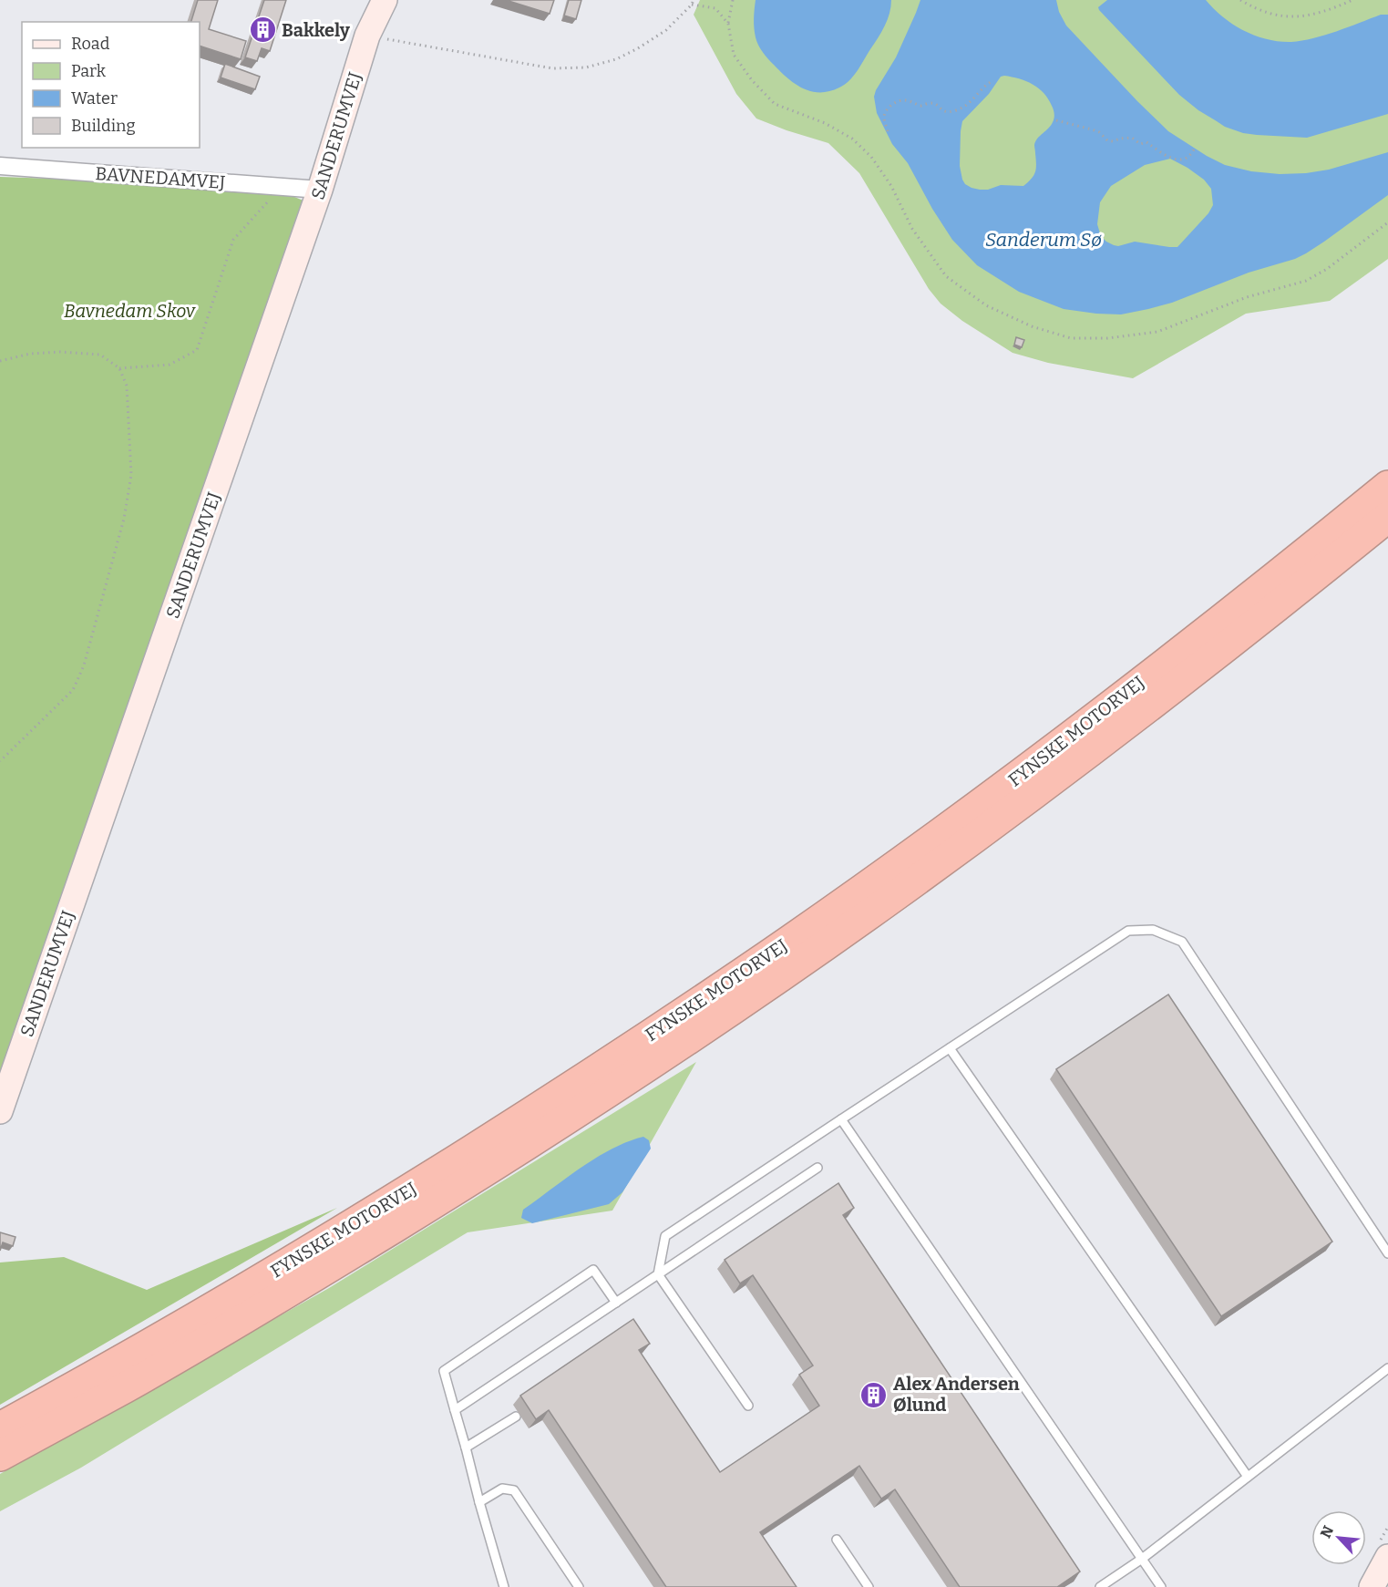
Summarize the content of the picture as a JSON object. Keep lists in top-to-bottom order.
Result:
{
  "streets": {
    "highway": ["FYNSKE MOTORVEJ"],
    "street": ["SANDERUMVEJ", "BAVNEDAMVEJ"]
  },
  "crossings": [
    ["SANDERUMVEJ", "BAVNEDAMVEJ"]
  ],
  "water": ["Sanderum Sø"],
  "parks": ["Bavnedam Skov"],
  "places": {
    "building": ["Bakkely", "Alex Andersen Ølund"]
  },
  "legend": [
    "Road",
    "Park",
    "Water",
    "Building"
  ],
  "north": "top left"
}
